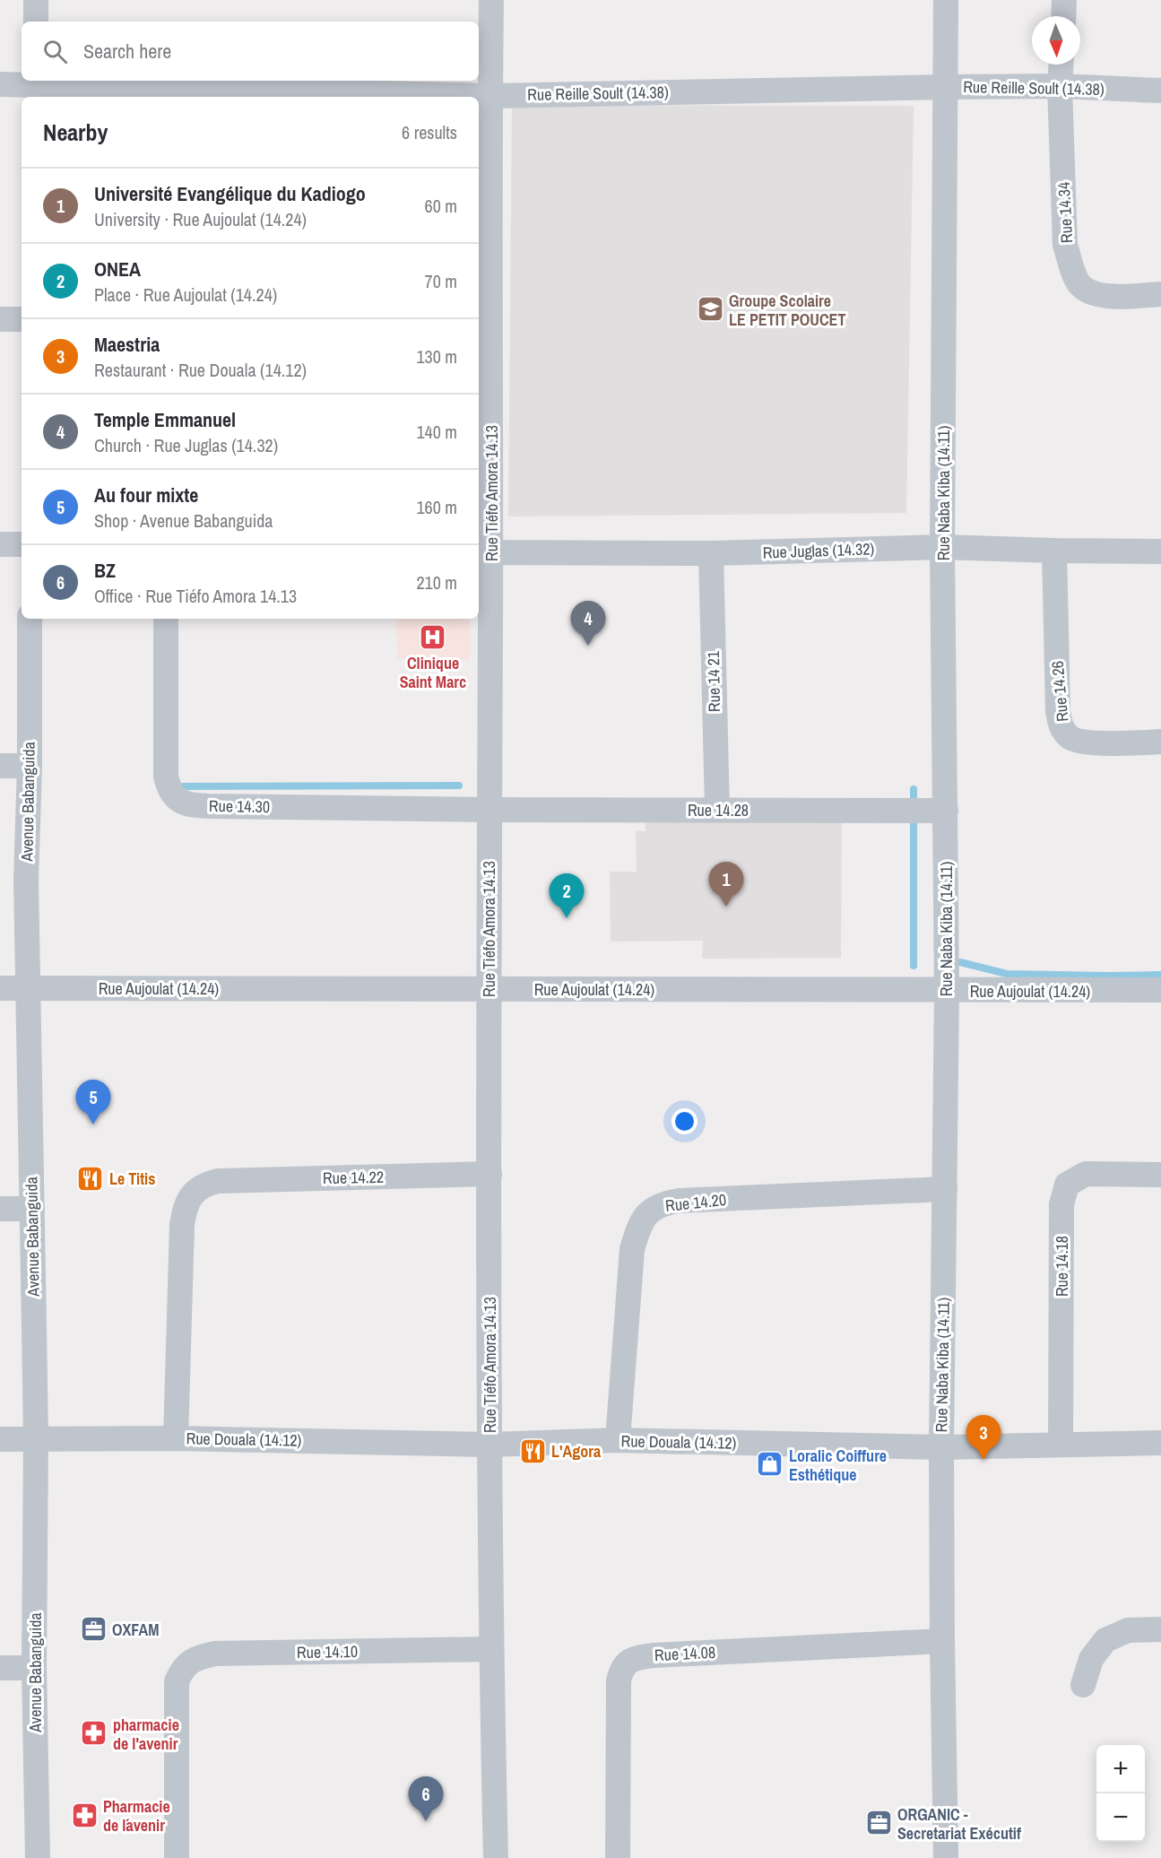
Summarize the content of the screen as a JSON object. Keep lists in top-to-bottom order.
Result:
{
  "streets": {
    "street": [
      "Rue Reille Soult (14.38)",
      "Rue 14.34",
      "Rue Tiéfo Amora 14.13",
      "Rue Naba Kiba (14.11)",
      "Rue Juglas (14.32)",
      "Rue 14 21",
      "Rue 14.26",
      "Avenue Babanguida",
      "Rue 14.30",
      "Rue 14.28",
      "Rue Aujoulat (14.24)",
      "Rue 14.22",
      "Rue 14.20",
      "Rue 14.18",
      "Rue Douala (14.12)",
      "Rue 14.10",
      "Rue 14.08"
    ]
  },
  "crossings": [
    ["Rue Reille Soult (14.38)", "Rue 14.34"],
    ["Rue Reille Soult (14.38)", "Rue Tiéfo Amora 14.13"],
    ["Rue Reille Soult (14.38)", "Rue Naba Kiba (14.11)"],
    ["Rue Tiéfo Amora 14.13", "Rue Juglas (14.32)"],
    ["Rue Tiéfo Amora 14.13", "Rue 14.30"],
    ["Rue Tiéfo Amora 14.13", "Rue 14.28"],
    ["Rue Tiéfo Amora 14.13", "Rue Aujoulat (14.24)"],
    ["Rue Tiéfo Amora 14.13", "Rue 14.22"],
    ["Rue Tiéfo Amora 14.13", "Rue Douala (14.12)"],
    ["Rue Tiéfo Amora 14.13", "Rue 14.10"],
    ["Rue Naba Kiba (14.11)", "Rue Juglas (14.32)"],
    ["Rue Naba Kiba (14.11)", "Rue 14.28"],
    ["Rue Naba Kiba (14.11)", "Rue Aujoulat (14.24)"],
    ["Rue Naba Kiba (14.11)", "Rue 14.20"],
    ["Rue Naba Kiba (14.11)", "Rue Douala (14.12)"],
    ["Rue Naba Kiba (14.11)", "Rue 14.08"],
    ["Rue Juglas (14.32)", "Rue 14 21"],
    ["Rue Juglas (14.32)", "Rue 14.26"],
    ["Rue 14 21", "Rue 14.28"],
    ["Avenue Babanguida", "Rue Aujoulat (14.24)"],
    ["Avenue Babanguida", "Rue Douala (14.12)"],
    ["Rue 14.30", "Rue 14.28"],
    ["Rue 14.22", "Rue Douala (14.12)"],
    ["Rue 14.20", "Rue Douala (14.12)"],
    ["Rue 14.18", "Rue Douala (14.12)"]
  ],
  "places": {
    "school or university": ["Groupe Scolaire LE PETIT POUCET"],
    "hospital": ["Clinique Saint Marc"],
    "restaurant": ["Le Titis", "L'Agora"],
    "shop": ["Loralic Coiffure Esthétique"],
    "office": ["OXFAM", "ORGANIC - Secretariat Exécutif"],
    "pharmacy": ["pharmacie de l'avenir", "Pharmacie de l´avenir"]
  },
  "north": "bottom",
  "page": {
    "search": "Search here",
    "heading": ["Nearby", "6 results"],
    "list": [
      {
        "mark": "1",
        "name": "Université Evangélique du Kadiogo",
        "note": "University · Rue Aujoulat (14.24)",
        "value": "60 m"
      },
      {
        "mark": "2",
        "name": "ONEA",
        "note": "Place · Rue Aujoulat (14.24)",
        "value": "70 m"
      },
      {
        "mark": "3",
        "name": "Maestria",
        "note": "Restaurant · Rue Douala (14.12)",
        "value": "130 m"
      },
      {
        "mark": "4",
        "name": "Temple Emmanuel",
        "note": "Church · Rue Juglas (14.32)",
        "value": "140 m"
      },
      {
        "mark": "5",
        "name": "Au four mixte",
        "note": "Shop · Avenue Babanguida",
        "value": "160 m"
      },
      {
        "mark": "6",
        "name": "BZ",
        "note": "Office · Rue Tiéfo Amora 14.13",
        "value": "210 m"
      }
    ],
    "pins": [
      "4",
      "1",
      "2",
      "5",
      "3",
      "6"
    ],
    "map_buttons": ["+", "−"]
  }
}
